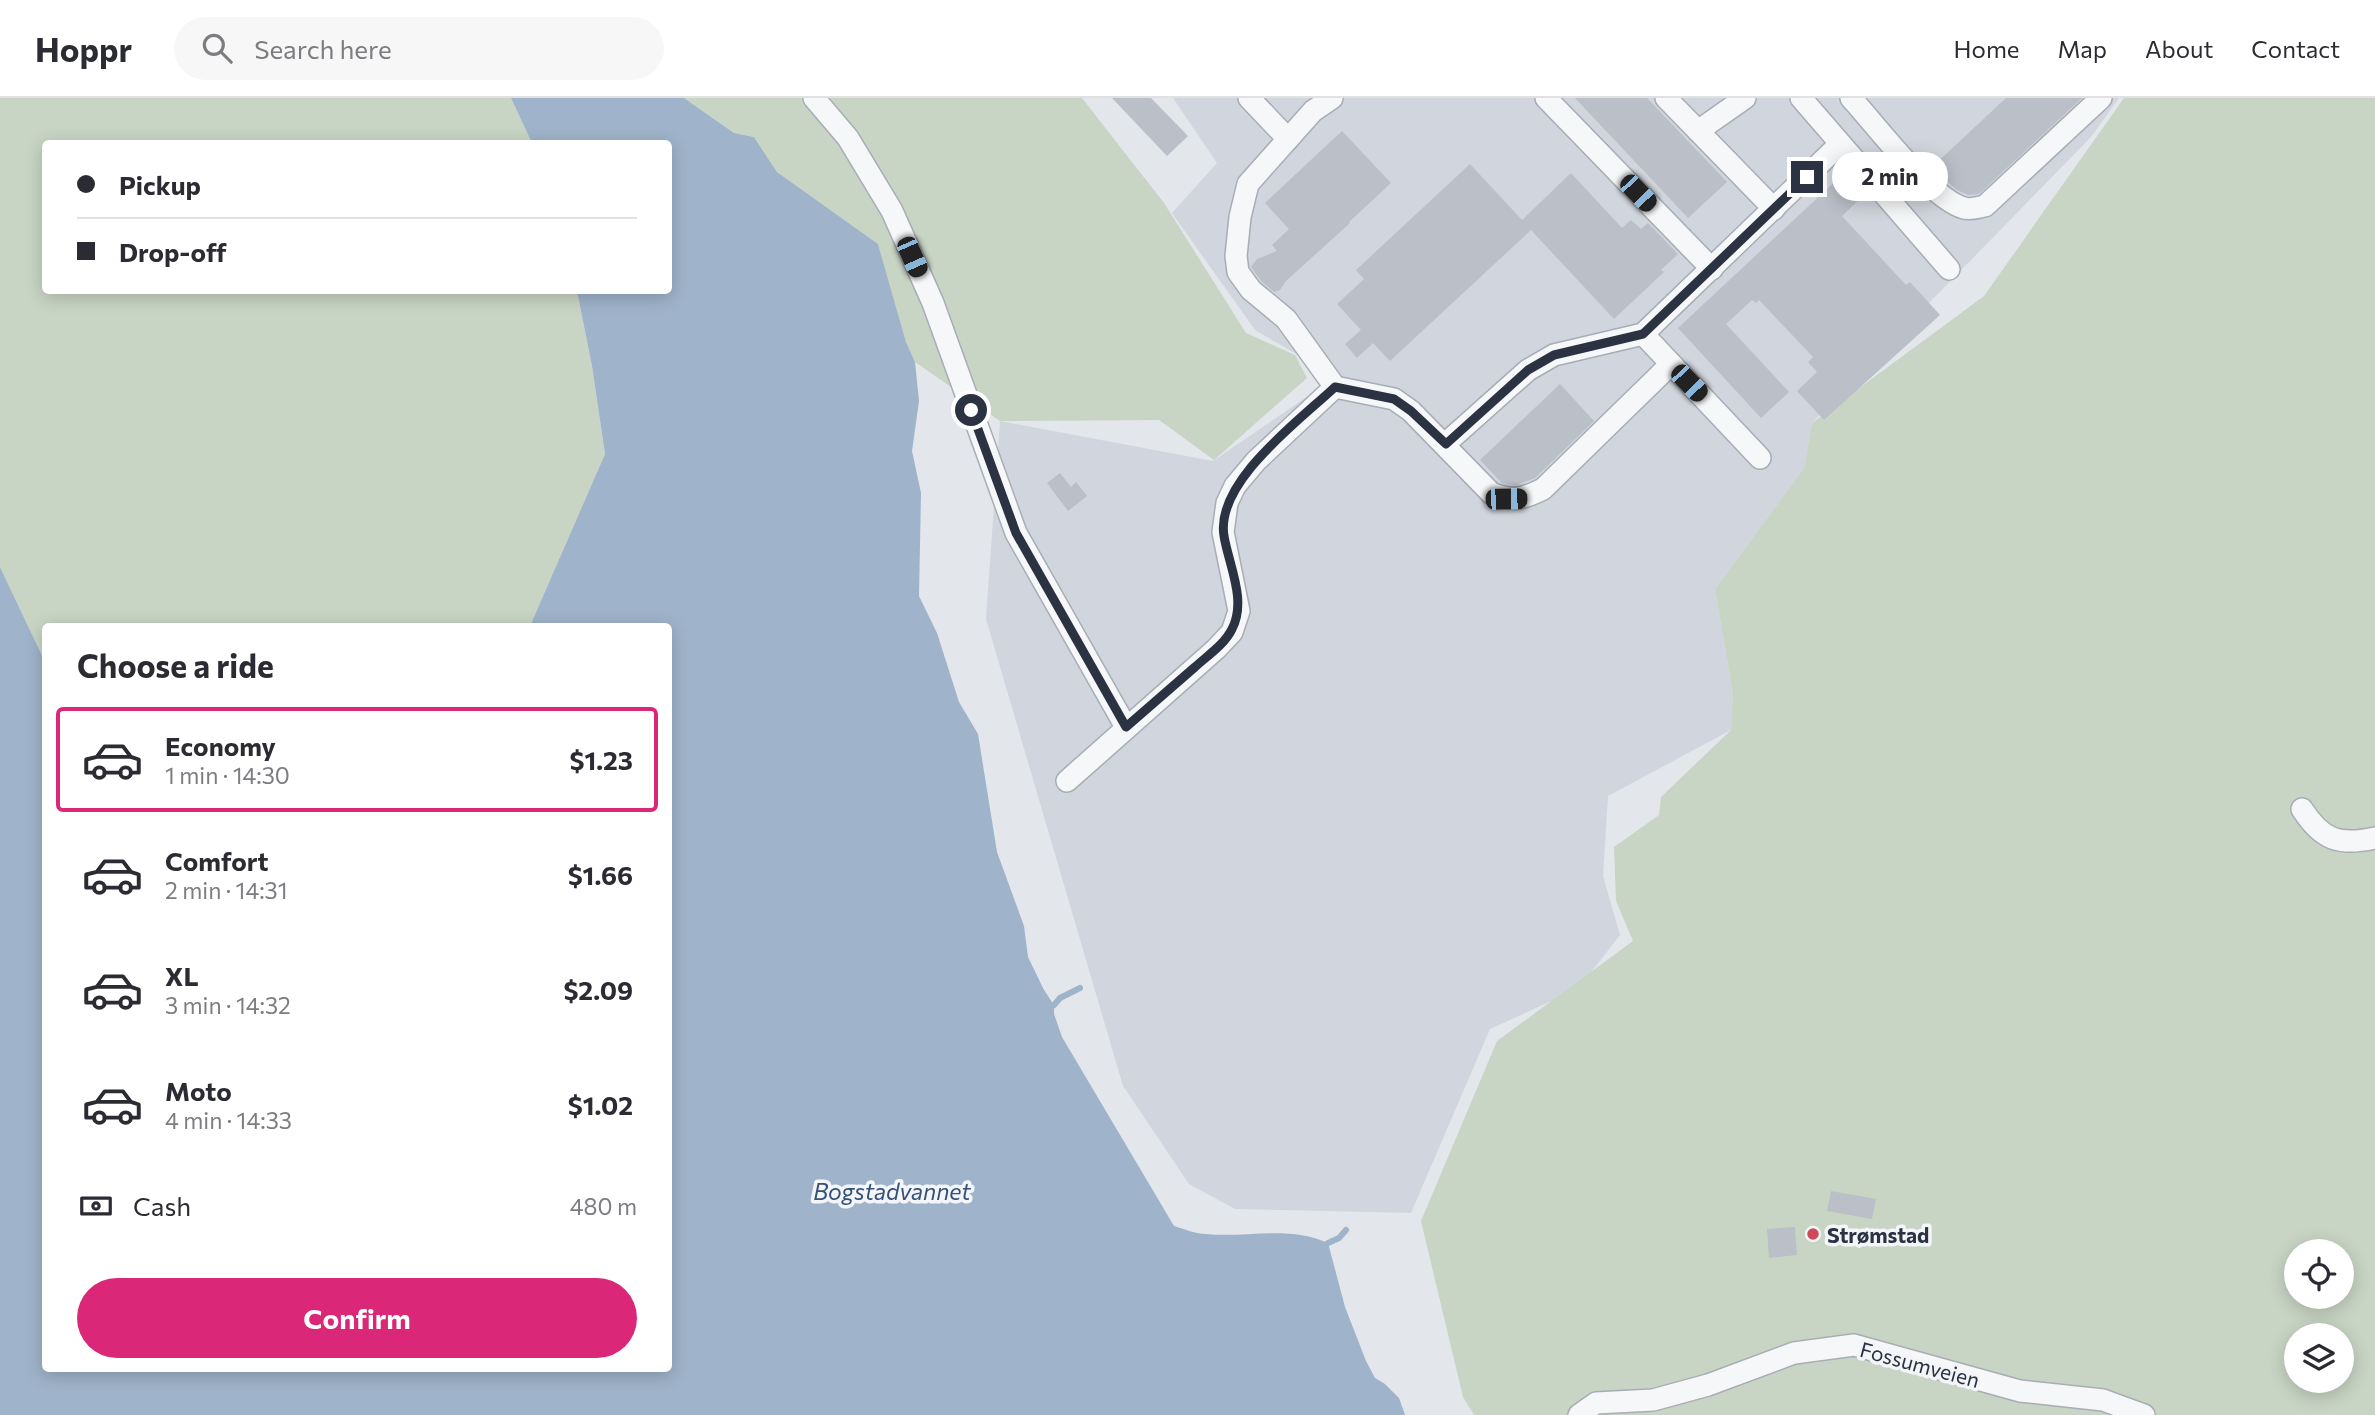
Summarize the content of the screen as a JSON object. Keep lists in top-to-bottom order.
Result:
{
  "streets": {
    "street": ["Fossumveien"]
  },
  "water": ["Bogstadvannet"],
  "places": ["Strømstad"],
  "page": {
    "header": "Hoppr",
    "search": "Search here",
    "nav": [
      "Home",
      "Map",
      "About",
      "Contact"
    ],
    "banner": ["Pickup", "Drop-off"],
    "bubble": "2 min",
    "heading": "Choose a ride",
    "list": [
      {
        "name": "Economy",
        "note": "1 min · 14:30",
        "value": "$1.23"
      },
      {
        "name": "Comfort",
        "note": "2 min · 14:31",
        "value": "$1.66"
      },
      {
        "name": "XL",
        "note": "3 min · 14:32",
        "value": "$2.09"
      },
      {
        "name": "Moto",
        "note": "4 min · 14:33",
        "value": "$1.02"
      }
    ],
    "pay": ["Cash", "480 m"],
    "buttons": "Confirm"
  }
}
